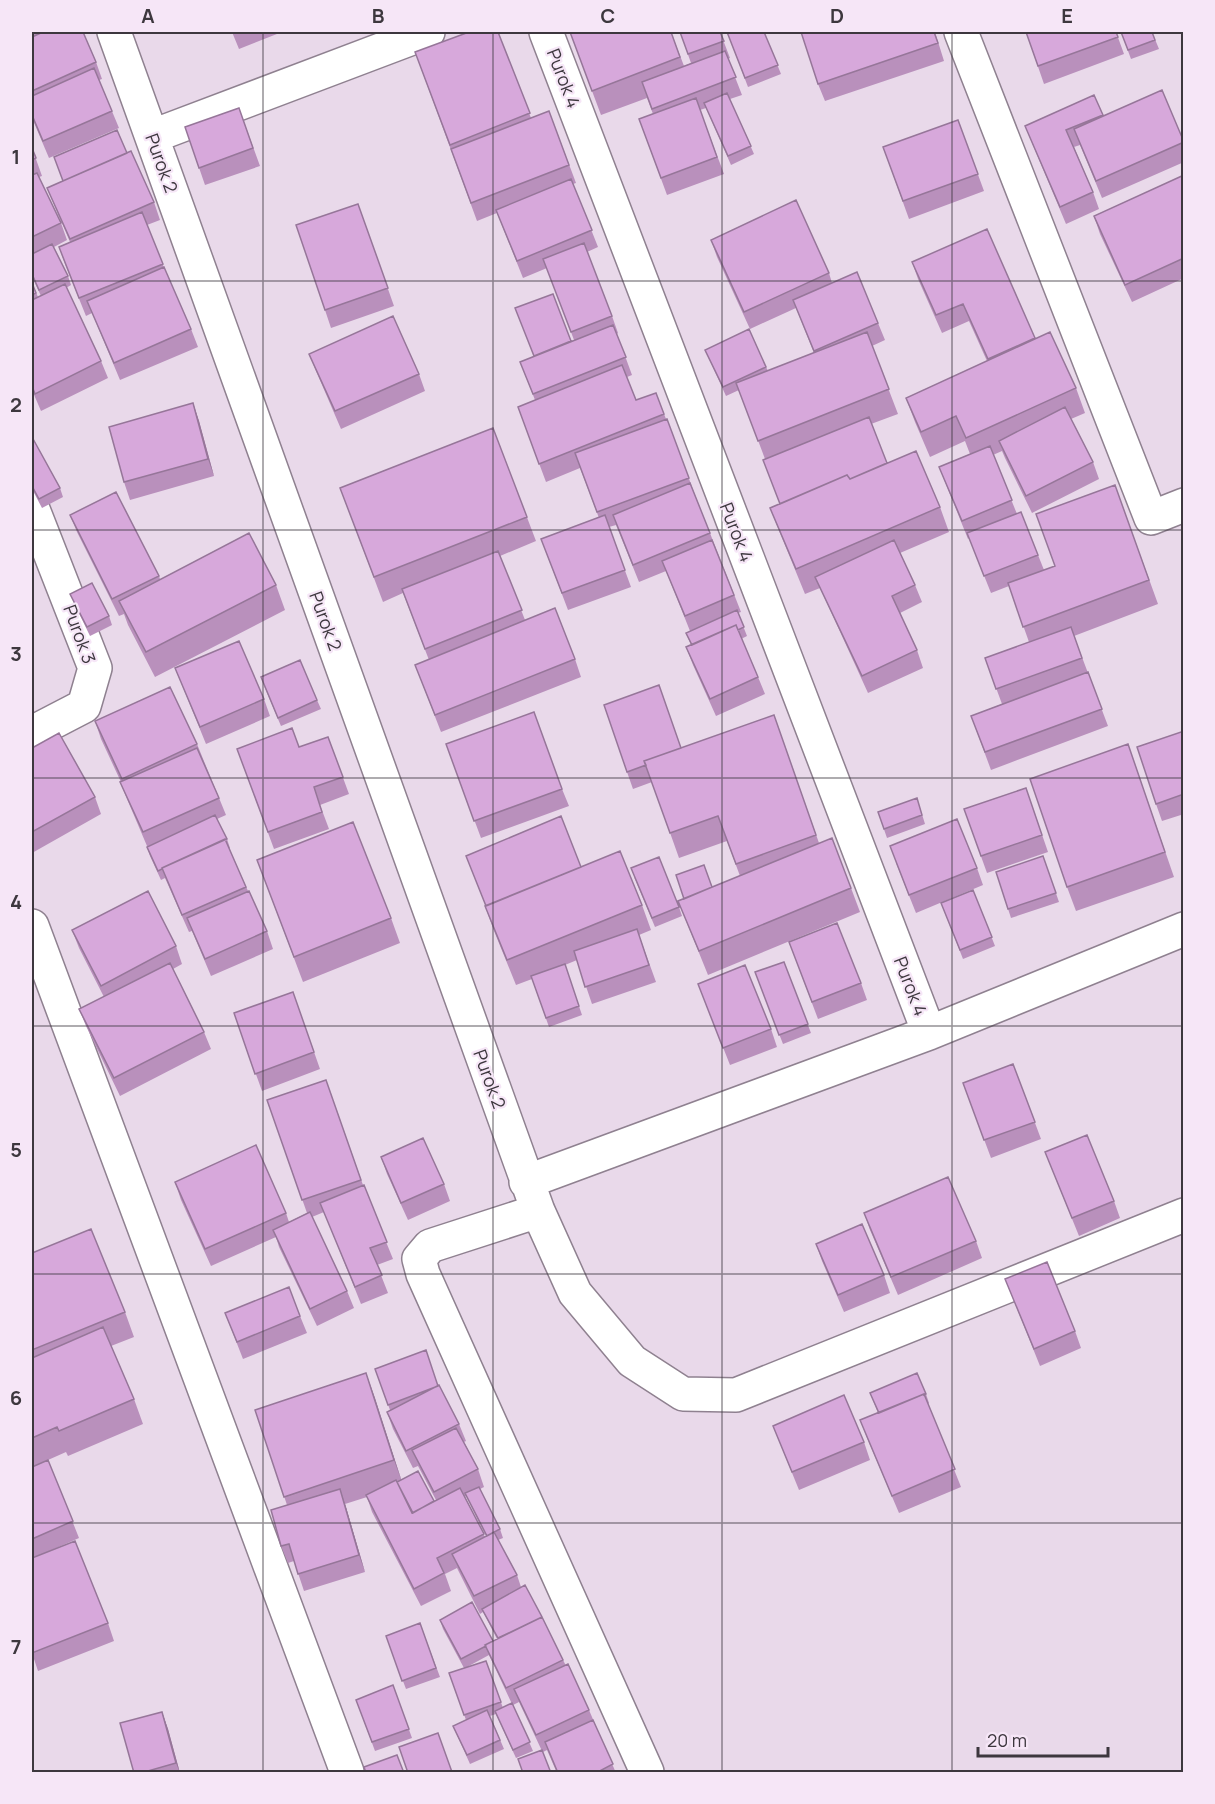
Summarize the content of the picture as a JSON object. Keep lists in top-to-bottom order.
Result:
{
  "streets": {
    "street": ["Purok 4", "Purok 2", "Purok 3"]
  },
  "scale_bar": "20 m",
  "grid": {
    "columns": [
      "A",
      "B",
      "C",
      "D",
      "E"
    ],
    "rows": [
      "1",
      "2",
      "3",
      "4",
      "5",
      "6",
      "7"
    ]
  }
}
